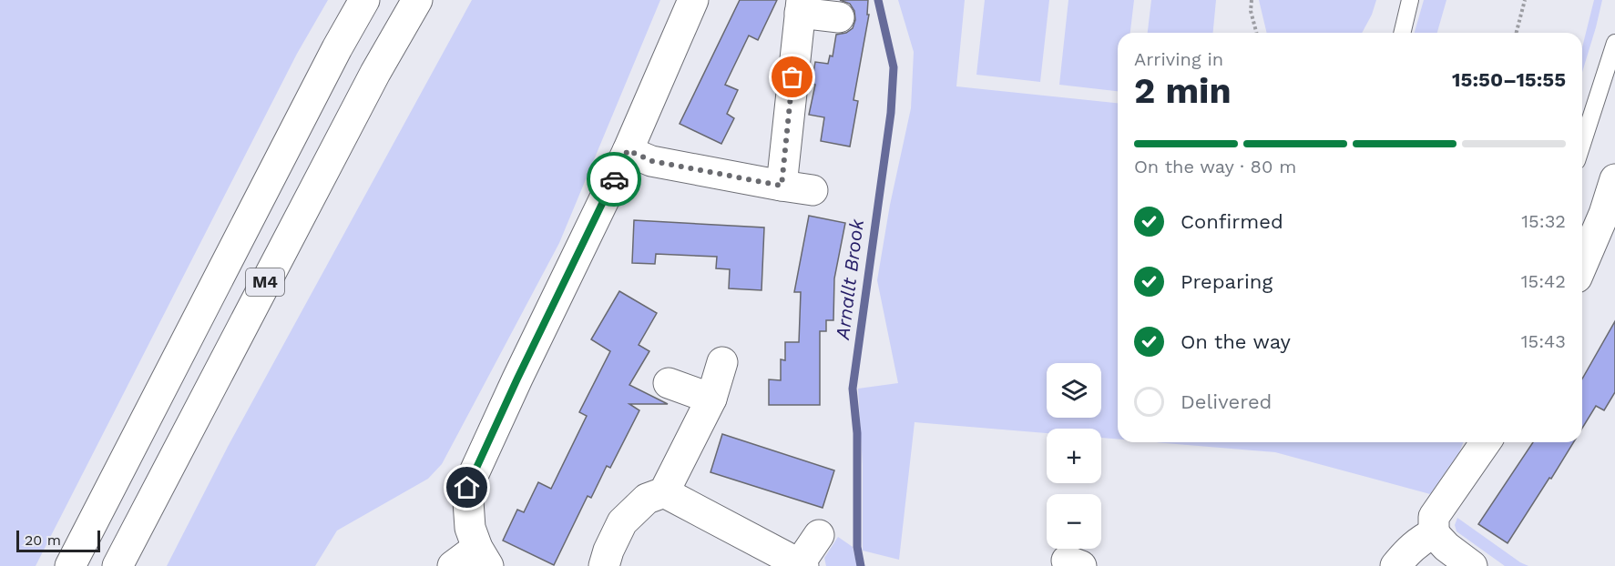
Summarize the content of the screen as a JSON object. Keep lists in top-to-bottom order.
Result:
{
  "streets": {
    "main road": ["M4"]
  },
  "water": ["Arnallt Brook"],
  "scale_bar": "20 m",
  "page": {
    "heading": ["2 min", "Arriving in", "15:50–15:55"],
    "bar": "On the way · 80 m",
    "list": [
      ["Confirmed", "15:32"],
      ["Preparing", "15:42"],
      ["On the way", "15:43"],
      "Delivered"
    ],
    "map_buttons": ["+", "−"],
    "scale": "20 m"
  }
}
